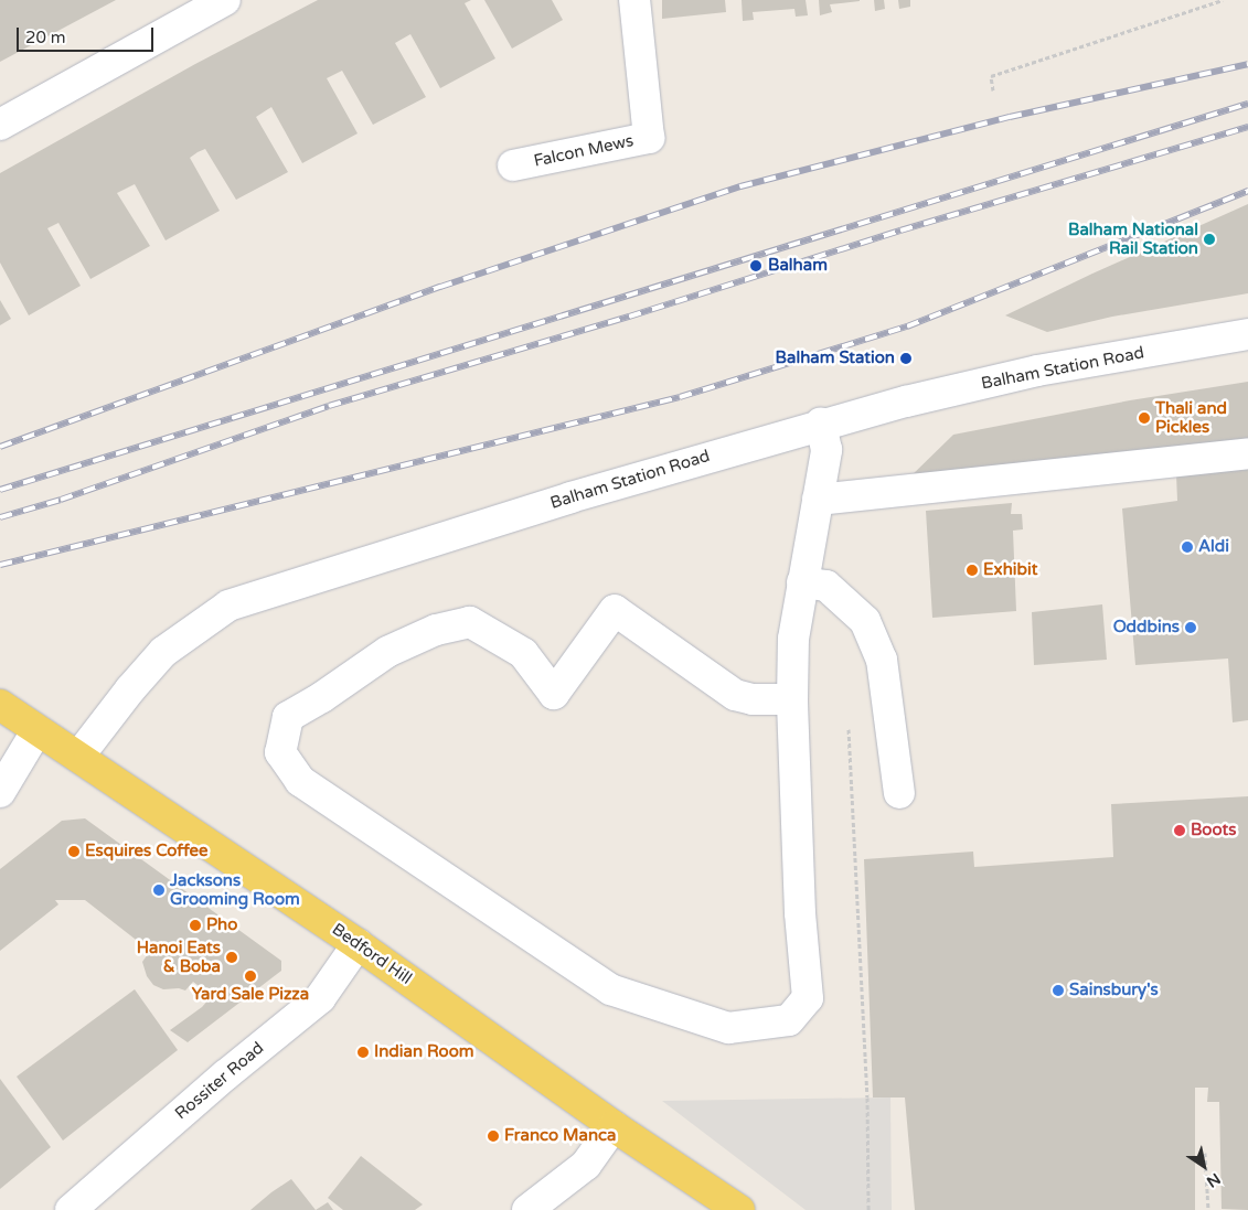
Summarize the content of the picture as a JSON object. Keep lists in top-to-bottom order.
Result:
{
  "streets": {
    "main road": ["Bedford Hill"],
    "street": ["Falcon Mews", "Balham Station Road", "Rossiter Road"]
  },
  "crossings": [
    ["Balham Station Road", "Bedford Hill"],
    ["Bedford Hill", "Rossiter Road"]
  ],
  "places": [
    "Balham National Rail Station",
    "Balham",
    "Balham Station",
    "Thali and Pickles",
    "Aldi",
    "Exhibit",
    "Oddbins",
    "Boots",
    "Esquires Coffee",
    "Jacksons Grooming Room",
    "Pho",
    "Hanoi Eats & Boba",
    "Yard Sale Pizza",
    "Sainsbury's",
    "Indian Room",
    "Franco Manca"
  ],
  "scale_bar": "20 m",
  "north": "bottom right"
}
